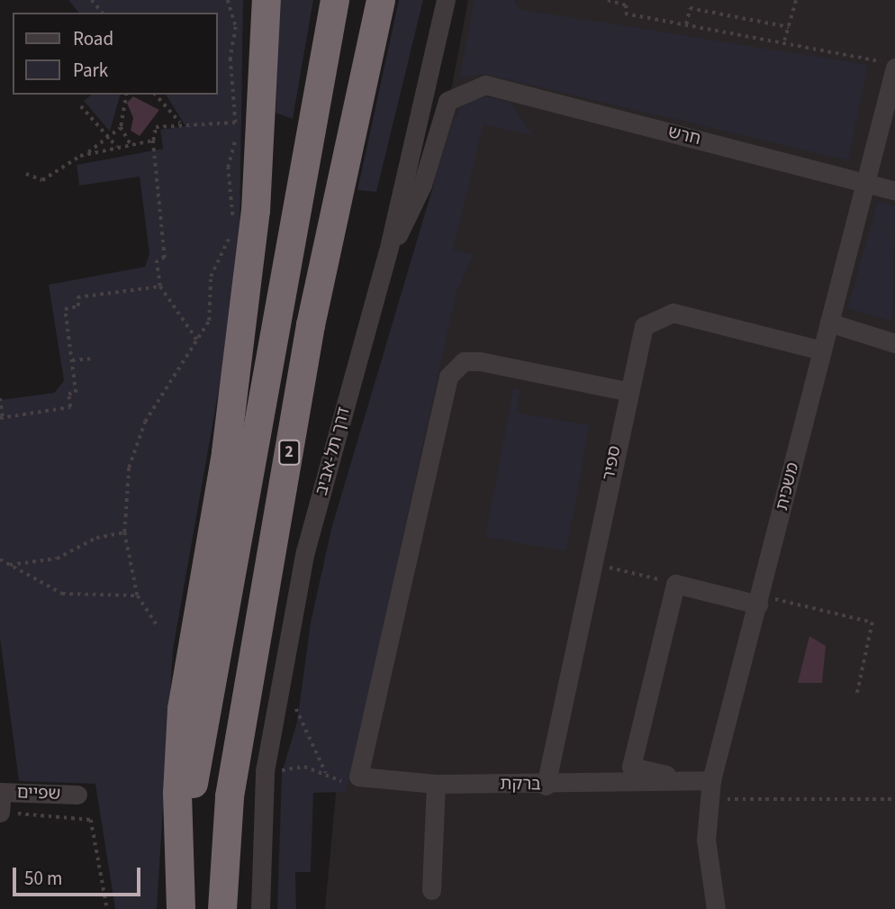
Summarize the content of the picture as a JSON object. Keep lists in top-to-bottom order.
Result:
{
  "streets": {
    "highway": ["2"],
    "street": [
      "חרש",
      "דרך תל-אביב",
      "ספיר",
      "משכית",
      "ברקת",
      "שפיים"
    ]
  },
  "crossings": [
    ["חרש", "דרך תל-אביב"],
    ["חרש", "משכית"],
    ["ספיר", "משכית"],
    ["ספיר", "ברקת"],
    ["משכית", "ברקת"]
  ],
  "legend": ["Road", "Park"],
  "scale_bar": "50 m"
}
